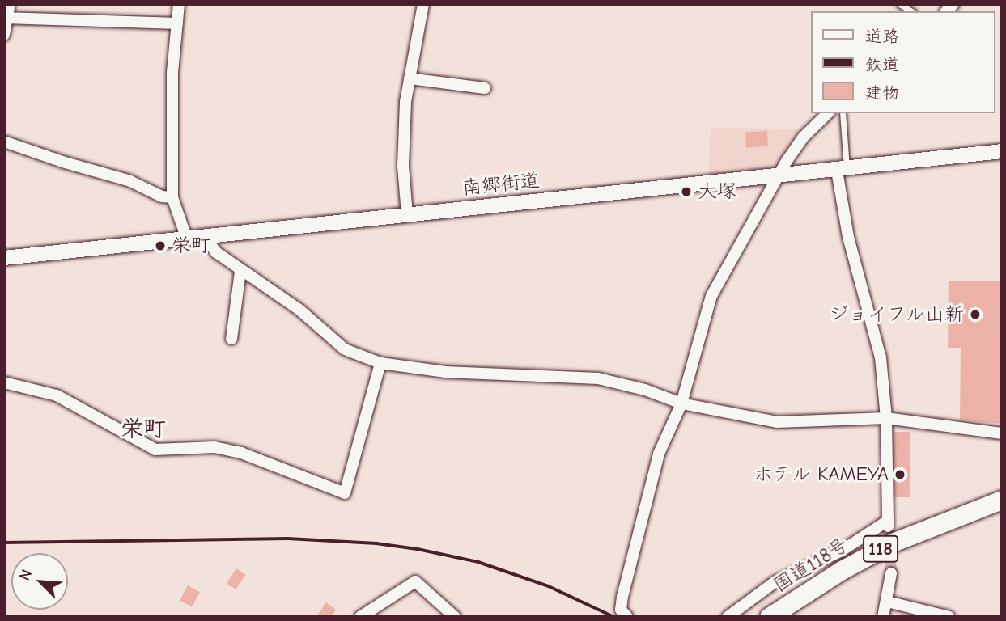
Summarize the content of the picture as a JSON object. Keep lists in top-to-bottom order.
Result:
{
  "streets": {
    "highway": ["118", "国道118号"],
    "street": ["南郷街道"]
  },
  "districts": ["栄町"],
  "places": [
    "大塚",
    "栄町",
    "ジョイフル山新",
    "ホテル KAMEYA"
  ],
  "legend": ["道路", "鉄道", "建物"],
  "north": "top left"
}
